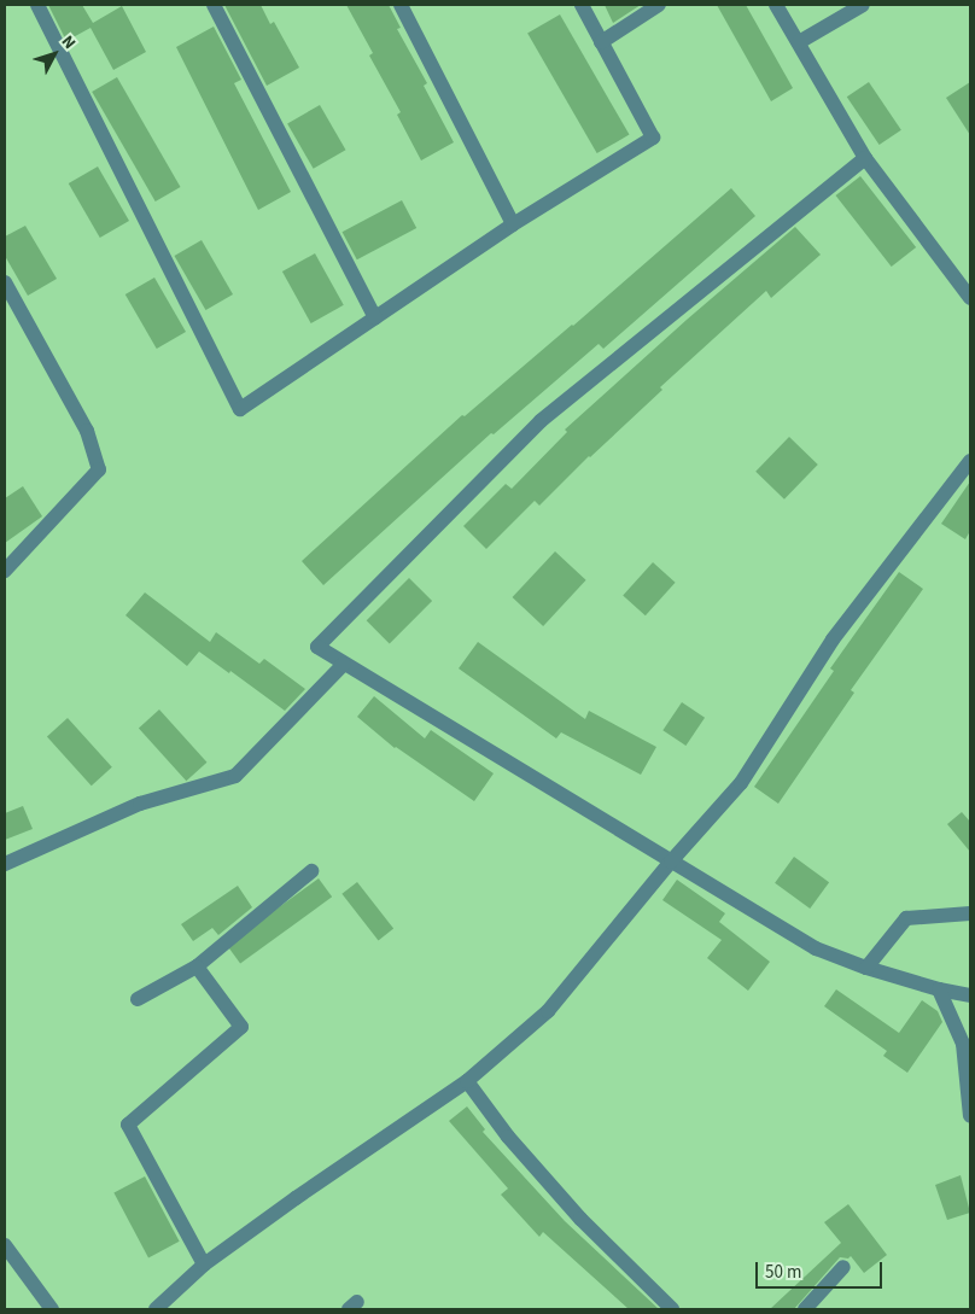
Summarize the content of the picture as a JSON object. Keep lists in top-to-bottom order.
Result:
{
  "scale_bar": "50 m",
  "north": "top right"
}
